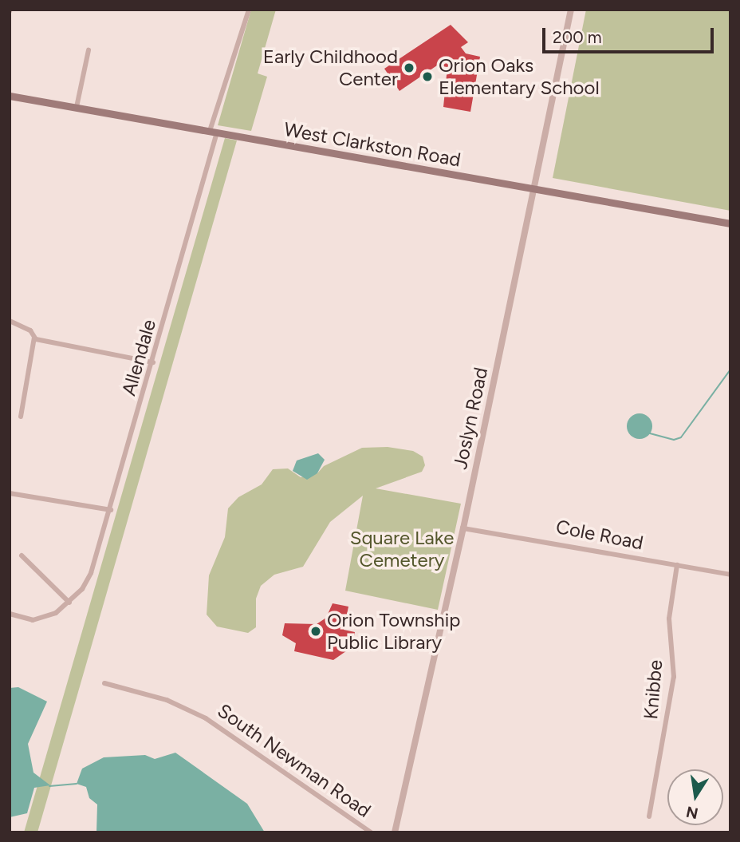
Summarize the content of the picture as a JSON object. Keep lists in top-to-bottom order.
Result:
{
  "streets": {
    "main road": ["West Clarkston Road"],
    "street": [
      "Allendale",
      "Joslyn Road",
      "Cole Road",
      "Knibbe",
      "South Newman Road"
    ]
  },
  "crossings": [
    ["West Clarkston Road", "Allendale"],
    ["West Clarkston Road", "Joslyn Road"],
    ["Joslyn Road", "Cole Road"],
    ["Cole Road", "Knibbe"]
  ],
  "parks": ["Square Lake Cemetery"],
  "places": ["Early Childhood Center", "Orion Oaks Elementary School", "Orion Township Public Library"],
  "scale_bar": "200 m",
  "north": "bottom"
}
